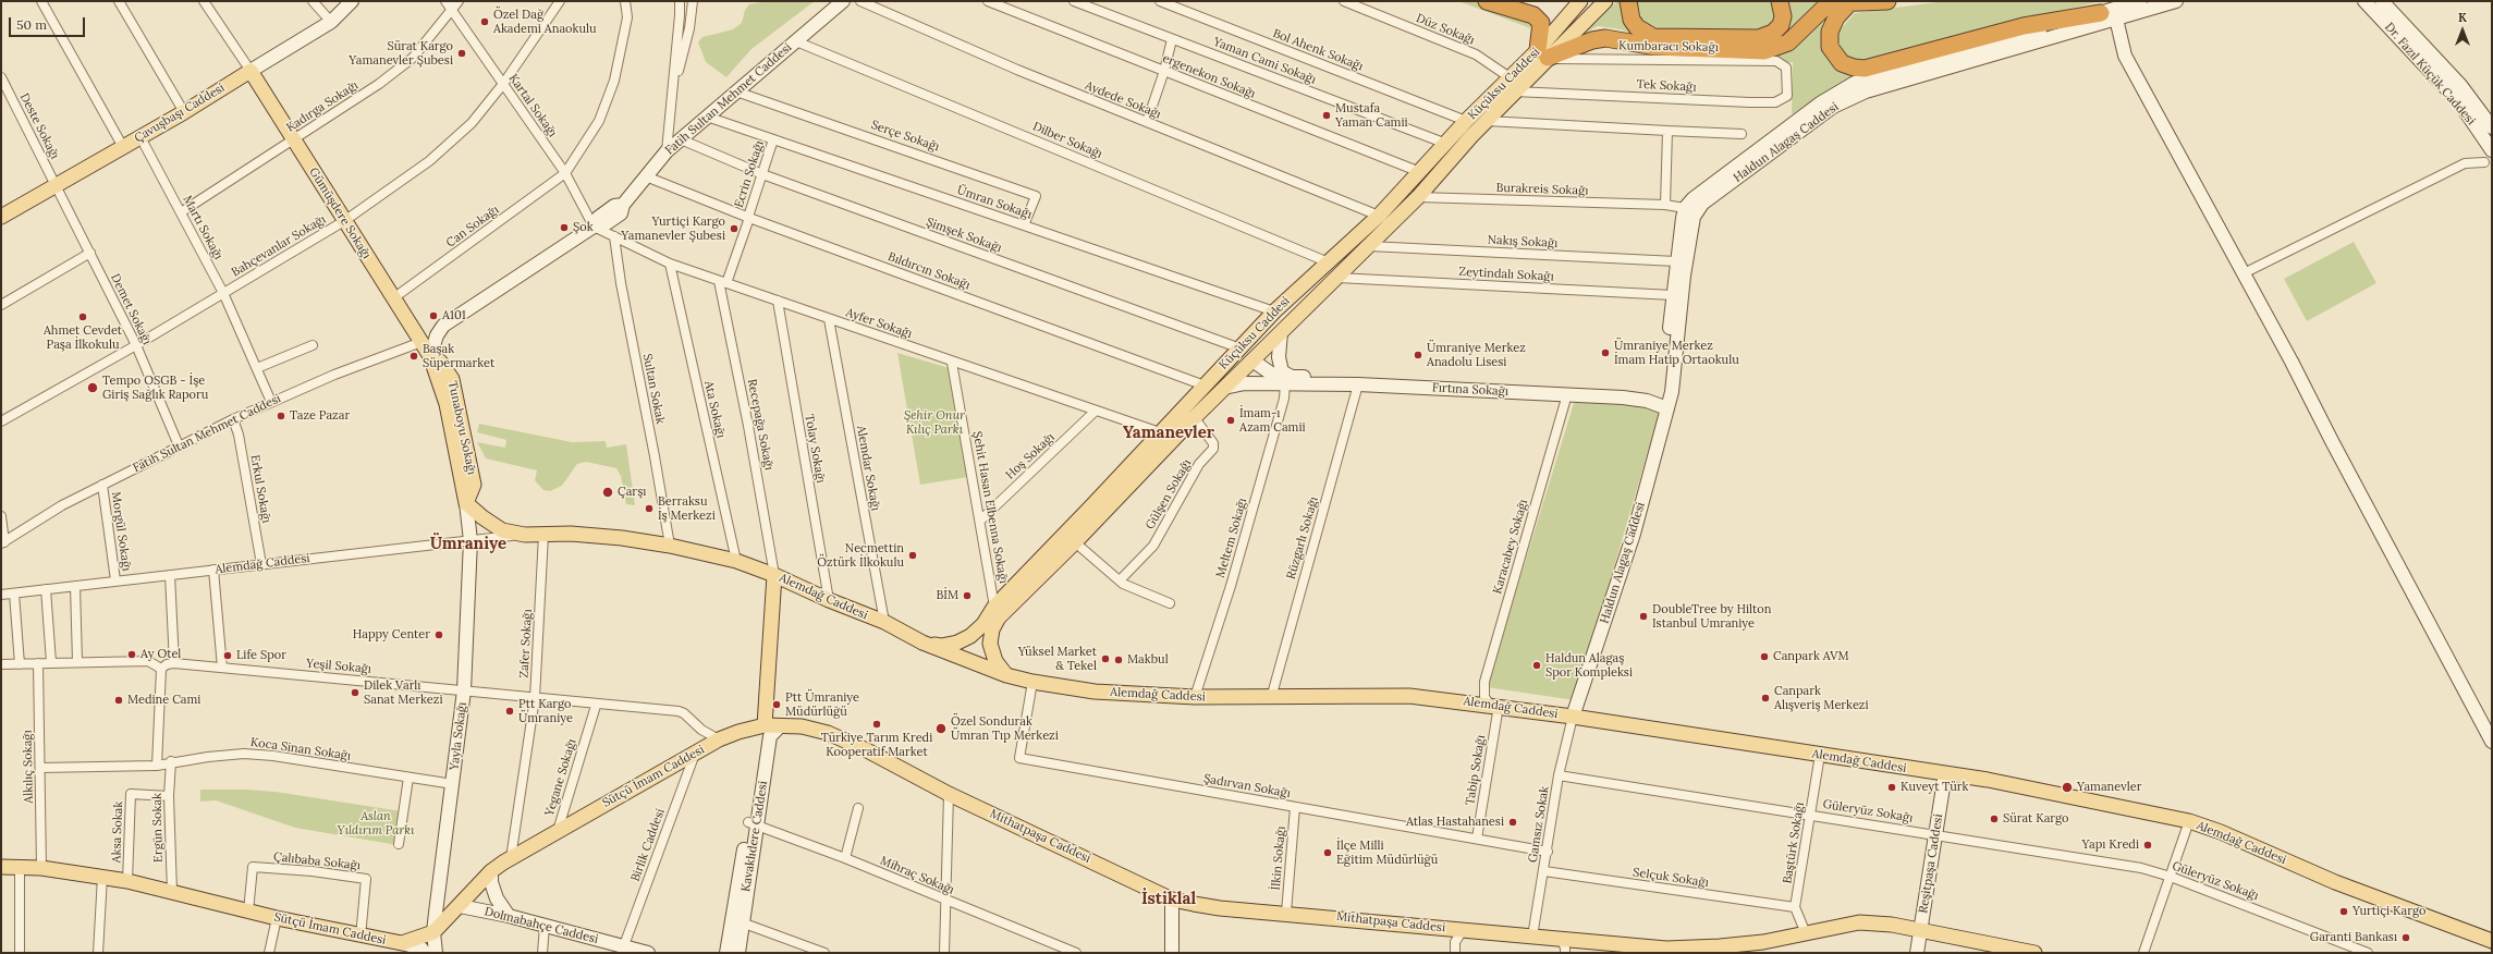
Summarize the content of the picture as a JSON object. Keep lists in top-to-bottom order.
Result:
{
  "streets": {
    "main road": [
      "Küçüksu Caddesi",
      "Çavuşbaşı Caddesi",
      "Gümüşdere Sokağı",
      "Tunaboyu Sokağı",
      "Alemdağ Caddesi",
      "Sütçü İmam Caddesi",
      "Mithatpaşa Caddesi"
    ],
    "street": [
      "Düz Sokağı",
      "Kumbaracı Sokağı",
      "Bol Ahenk Sokağı",
      "Yaman Cami Sokağı",
      "Dr. Fazıl Küçük Caddesi",
      "ergenekon Sokağı",
      "Tek Sokağı",
      "Fatih Sultan Mehmet Caddesi",
      "Aydede Sokağı",
      "Kartal Sokağı",
      "Kadırga Sokağı",
      "Deste Sokağı",
      "Serçe Sokağı",
      "Dilber Sokağı",
      "Haldun Alagaş Caddesi",
      "Ecrin Sokağı",
      "Burakreis Sokağı",
      "Ümran Sokağı",
      "Can Sokağı",
      "Martı Sokağı",
      "Şimşek Sokağı",
      "Nakış Sokağı",
      "Bahçevanlar Sokağı",
      "Bıldırcın Sokağı",
      "Zeytindalı Sokağı",
      "Demet Sokağı",
      "Ayfer Sokağı",
      "Sultan Sokak",
      "Fırtına Sokağı",
      "Ata Sokağı",
      "Recepağa Sokağı",
      "Tolay Sokağı",
      "Hoş Sokağı",
      "Alemdar Sokağı",
      "Erkul Sokağı",
      "Gülşen Sokağı",
      "Şehit Hasan Elbenna Sokağı",
      "Morgül Sokağı",
      "Meltem Sokağı",
      "Rüzgarlı Sokağı",
      "Karacabey Sokağı",
      "Zafer Sokağı",
      "Yeşil Sokağı",
      "Yayla Sokağı",
      "Koca Sinan Sokağı",
      "Alkılıç Sokağı",
      "Tabip Sokağı",
      "Yegane Sokağı",
      "Şadırvan Sokağı",
      "Güleryüz Sokağı",
      "Gamsız Sokak",
      "Ergün Sokak",
      "Aksa Sokak",
      "Kavaklıdere Caddesi",
      "Baştürk Sokağı",
      "Birlik Caddesi",
      "İlkin Sokağı",
      "Çalıbaba Sokağı",
      "Reşitpaşa Caddesi",
      "Mihraç Sokağı",
      "Selçuk Sokağı",
      "Dolmabahçe Caddesi"
    ]
  },
  "crossings": [
    ["Düz Sokağı", "Küçüksu Caddesi"],
    ["Kumbaracı Sokağı", "Küçüksu Caddesi"],
    ["Kumbaracı Sokağı", "Tek Sokağı"],
    ["Bol Ahenk Sokağı", "Küçüksu Caddesi"],
    ["Yaman Cami Sokağı", "Küçüksu Caddesi"],
    ["ergenekon Sokağı", "Küçüksu Caddesi"],
    ["Küçüksu Caddesi", "Tek Sokağı"],
    ["Küçüksu Caddesi", "Aydede Sokağı"],
    ["Küçüksu Caddesi", "Dilber Sokağı"],
    ["Küçüksu Caddesi", "Burakreis Sokağı"],
    ["Küçüksu Caddesi", "Ümran Sokağı"],
    ["Küçüksu Caddesi", "Şimşek Sokağı"],
    ["Küçüksu Caddesi", "Nakış Sokağı"],
    ["Küçüksu Caddesi", "Bıldırcın Sokağı"],
    ["Küçüksu Caddesi", "Zeytindalı Sokağı"],
    ["Küçüksu Caddesi", "Ayfer Sokağı"],
    ["Küçüksu Caddesi", "Fırtına Sokağı"],
    ["Küçüksu Caddesi", "Gülşen Sokağı"],
    ["Küçüksu Caddesi", "Şehit Hasan Elbenna Sokağı"],
    ["Küçüksu Caddesi", "Alemdağ Caddesi"],
    ["Fatih Sultan Mehmet Caddesi", "Kartal Sokağı"],
    ["Fatih Sultan Mehmet Caddesi", "Serçe Sokağı"],
    ["Fatih Sultan Mehmet Caddesi", "Dilber Sokağı"],
    ["Fatih Sultan Mehmet Caddesi", "Ümran Sokağı"],
    ["Fatih Sultan Mehmet Caddesi", "Gümüşdere Sokağı"],
    ["Fatih Sultan Mehmet Caddesi", "Martı Sokağı"],
    ["Fatih Sultan Mehmet Caddesi", "Şimşek Sokağı"],
    ["Fatih Sultan Mehmet Caddesi", "Bıldırcın Sokağı"],
    ["Fatih Sultan Mehmet Caddesi", "Demet Sokağı"],
    ["Fatih Sultan Mehmet Caddesi", "Ayfer Sokağı"],
    ["Fatih Sultan Mehmet Caddesi", "Tunaboyu Sokağı"],
    ["Fatih Sultan Mehmet Caddesi", "Erkul Sokağı"],
    ["Fatih Sultan Mehmet Caddesi", "Morgül Sokağı"],
    ["Kartal Sokağı", "Kadırga Sokağı"],
    ["Kartal Sokağı", "Can Sokağı"],
    ["Kartal Sokağı", "Bahçevanlar Sokağı"],
    ["Kartal Sokağı", "Ayfer Sokağı"],
    ["Kadırga Sokağı", "Gümüşdere Sokağı"],
    ["Kadırga Sokağı", "Martı Sokağı"],
    ["Çavuşbaşı Caddesi", "Deste Sokağı"],
    ["Çavuşbaşı Caddesi", "Gümüşdere Sokağı"],
    ["Çavuşbaşı Caddesi", "Martı Sokağı"],
    ["Çavuşbaşı Caddesi", "Demet Sokağı"],
    ["Deste Sokağı", "Demet Sokağı"],
    ["Serçe Sokağı", "Ümran Sokağı"],
    ["Haldun Alagaş Caddesi", "Burakreis Sokağı"],
    ["Haldun Alagaş Caddesi", "Nakış Sokağı"],
    ["Haldun Alagaş Caddesi", "Zeytindalı Sokağı"],
    ["Haldun Alagaş Caddesi", "Fırtına Sokağı"],
    ["Haldun Alagaş Caddesi", "Alemdağ Caddesi"],
    ["Haldun Alagaş Caddesi", "Gamsız Sokak"],
    ["Ecrin Sokağı", "Ümran Sokağı"],
    ["Ecrin Sokağı", "Şimşek Sokağı"],
    ["Ecrin Sokağı", "Bıldırcın Sokağı"],
    ["Ecrin Sokağı", "Ayfer Sokağı"],
    ["Ecrin Sokağı", "Recepağa Sokağı"],
    ["Gümüşdere Sokağı", "Can Sokağı"],
    ["Gümüşdere Sokağı", "Bahçevanlar Sokağı"],
    ["Gümüşdere Sokağı", "Tunaboyu Sokağı"],
    ["Martı Sokağı", "Bahçevanlar Sokağı"],
    ["Bahçevanlar Sokağı", "Demet Sokağı"],
    ["Ayfer Sokağı", "Sultan Sokak"],
    ["Ayfer Sokağı", "Ata Sokağı"],
    ["Ayfer Sokağı", "Recepağa Sokağı"],
    ["Ayfer Sokağı", "Tolay Sokağı"],
    ["Ayfer Sokağı", "Hoş Sokağı"],
    ["Ayfer Sokağı", "Alemdar Sokağı"],
    ["Ayfer Sokağı", "Şehit Hasan Elbenna Sokağı"],
    ["Sultan Sokak", "Alemdağ Caddesi"],
    ["Fırtına Sokağı", "Meltem Sokağı"],
    ["Fırtına Sokağı", "Rüzgarlı Sokağı"],
    ["Fırtına Sokağı", "Karacabey Sokağı"],
    ["Ata Sokağı", "Alemdağ Caddesi"],
    ["Recepağa Sokağı", "Alemdağ Caddesi"],
    ["Tunaboyu Sokağı", "Alemdağ Caddesi"],
    ["Tunaboyu Sokağı", "Yayla Sokağı"],
    ["Tolay Sokağı", "Alemdağ Caddesi"],
    ["Hoş Sokağı", "Şehit Hasan Elbenna Sokağı"],
    ["Alemdar Sokağı", "Alemdağ Caddesi"],
    ["Erkul Sokağı", "Alemdağ Caddesi"],
    ["Morgül Sokağı", "Alemdağ Caddesi"],
    ["Meltem Sokağı", "Alemdağ Caddesi"],
    ["Rüzgarlı Sokağı", "Alemdağ Caddesi"],
    ["Karacabey Sokağı", "Alemdağ Caddesi"],
    ["Karacabey Sokağı", "Tabip Sokağı"],
    ["Alemdağ Caddesi", "Zafer Sokağı"],
    ["Alemdağ Caddesi", "Yayla Sokağı"],
    ["Alemdağ Caddesi", "Tabip Sokağı"],
    ["Alemdağ Caddesi", "Şadırvan Sokağı"],
    ["Alemdağ Caddesi", "Gamsız Sokak"],
    ["Alemdağ Caddesi", "Baştürk Sokağı"],
    ["Alemdağ Caddesi", "Reşitpaşa Caddesi"],
    ["Zafer Sokağı", "Yeşil Sokağı"],
    ["Zafer Sokağı", "Sütçü İmam Caddesi"],
    ["Yeşil Sokağı", "Yayla Sokağı"],
    ["Yeşil Sokağı", "Sütçü İmam Caddesi"],
    ["Yeşil Sokağı", "Yegane Sokağı"],
    ["Yayla Sokağı", "Koca Sinan Sokağı"],
    ["Yayla Sokağı", "Sütçü İmam Caddesi"],
    ["Koca Sinan Sokağı", "Alkılıç Sokağı"],
    ["Koca Sinan Sokağı", "Ergün Sokak"],
    ["Alkılıç Sokağı", "Sütçü İmam Caddesi"],
    ["Tabip Sokağı", "Şadırvan Sokağı"],
    ["Sütçü İmam Caddesi", "Yegane Sokağı"],
    ["Sütçü İmam Caddesi", "Ergün Sokak"],
    ["Sütçü İmam Caddesi", "Aksa Sokak"],
    ["Sütçü İmam Caddesi", "Kavaklıdere Caddesi"],
    ["Sütçü İmam Caddesi", "Mithatpaşa Caddesi"],
    ["Sütçü İmam Caddesi", "Birlik Caddesi"],
    ["Sütçü İmam Caddesi", "Çalıbaba Sokağı"],
    ["Sütçü İmam Caddesi", "Dolmabahçe Caddesi"],
    ["Şadırvan Sokağı", "Gamsız Sokak"],
    ["Şadırvan Sokağı", "İlkin Sokağı"],
    ["Güleryüz Sokağı", "Gamsız Sokak"],
    ["Güleryüz Sokağı", "Baştürk Sokağı"],
    ["Güleryüz Sokağı", "Reşitpaşa Caddesi"],
    ["Gamsız Sokak", "Mithatpaşa Caddesi"],
    ["Gamsız Sokak", "Selçuk Sokağı"],
    ["Ergün Sokak", "Aksa Sokak"],
    ["Kavaklıdere Caddesi", "Mithatpaşa Caddesi"],
    ["Kavaklıdere Caddesi", "Mihraç Sokağı"],
    ["Mithatpaşa Caddesi", "İlkin Sokağı"],
    ["Mithatpaşa Caddesi", "Reşitpaşa Caddesi"],
    ["Baştürk Sokağı", "Selçuk Sokağı"],
    ["Birlik Caddesi", "Dolmabahçe Caddesi"]
  ],
  "districts": ["Yamanevler", "Ümraniye", "İstiklal"],
  "parks": ["Şehir Onur Kılıç Parkı", "Aslan Yıldırım Parkı"],
  "places": [
    "Özel Dağ Akademi Anaokulu",
    "Sürat Kargo Yamanevler Şubesi",
    "Mustafa Yaman Camii",
    "Şok",
    "Yurtiçi Kargo Yamanevler Şubesi",
    "A101",
    "Ahmet Cevdet Paşa İlkokulu",
    "Ümraniye Merkez İmam Hatip Ortaokulu",
    "Ümraniye Merkez Anadolu Lisesi",
    "Başak Süpermarket",
    "Tempo OSGB - İşe Giriş Sağlık Raporu",
    "Taze Pazar",
    "İmam-ı Azam Camii",
    "Çarşı",
    "Berraksu İş Merkezi",
    "Necmettin Öztürk İlkokulu",
    "BİM",
    "DoubleTree by Hilton Istanbul Umraniye",
    "Happy Center",
    "Ay Otel",
    "Life Spor",
    "Canpark AVM",
    "Yüksel Market & Tekel",
    "Makbul",
    "Haldun Alagaş Spor Kompleksi",
    "Dilek Varlı Sanat Merkezi",
    "Canpark Alışveriş Merkezi",
    "Medine Cami",
    "Ptt Ümraniye Müdürlüğü",
    "Ptt Kargo Ümraniye",
    "Türkiye Tarım Kredi Kooperatif Market",
    "Özel Sondurak Ümran Tıp Merkezi",
    "Kuveyt Türk",
    "Yamanevler",
    "Sürat Kargo",
    "Atlas Hastahanesi",
    "Yapı Kredi",
    "İlçe Milli Eğitim Müdürlüğü",
    "Yurtiçi Kargo",
    "Garanti Bankası"
  ],
  "scale_bar": "50 m",
  "north": "top"
}
